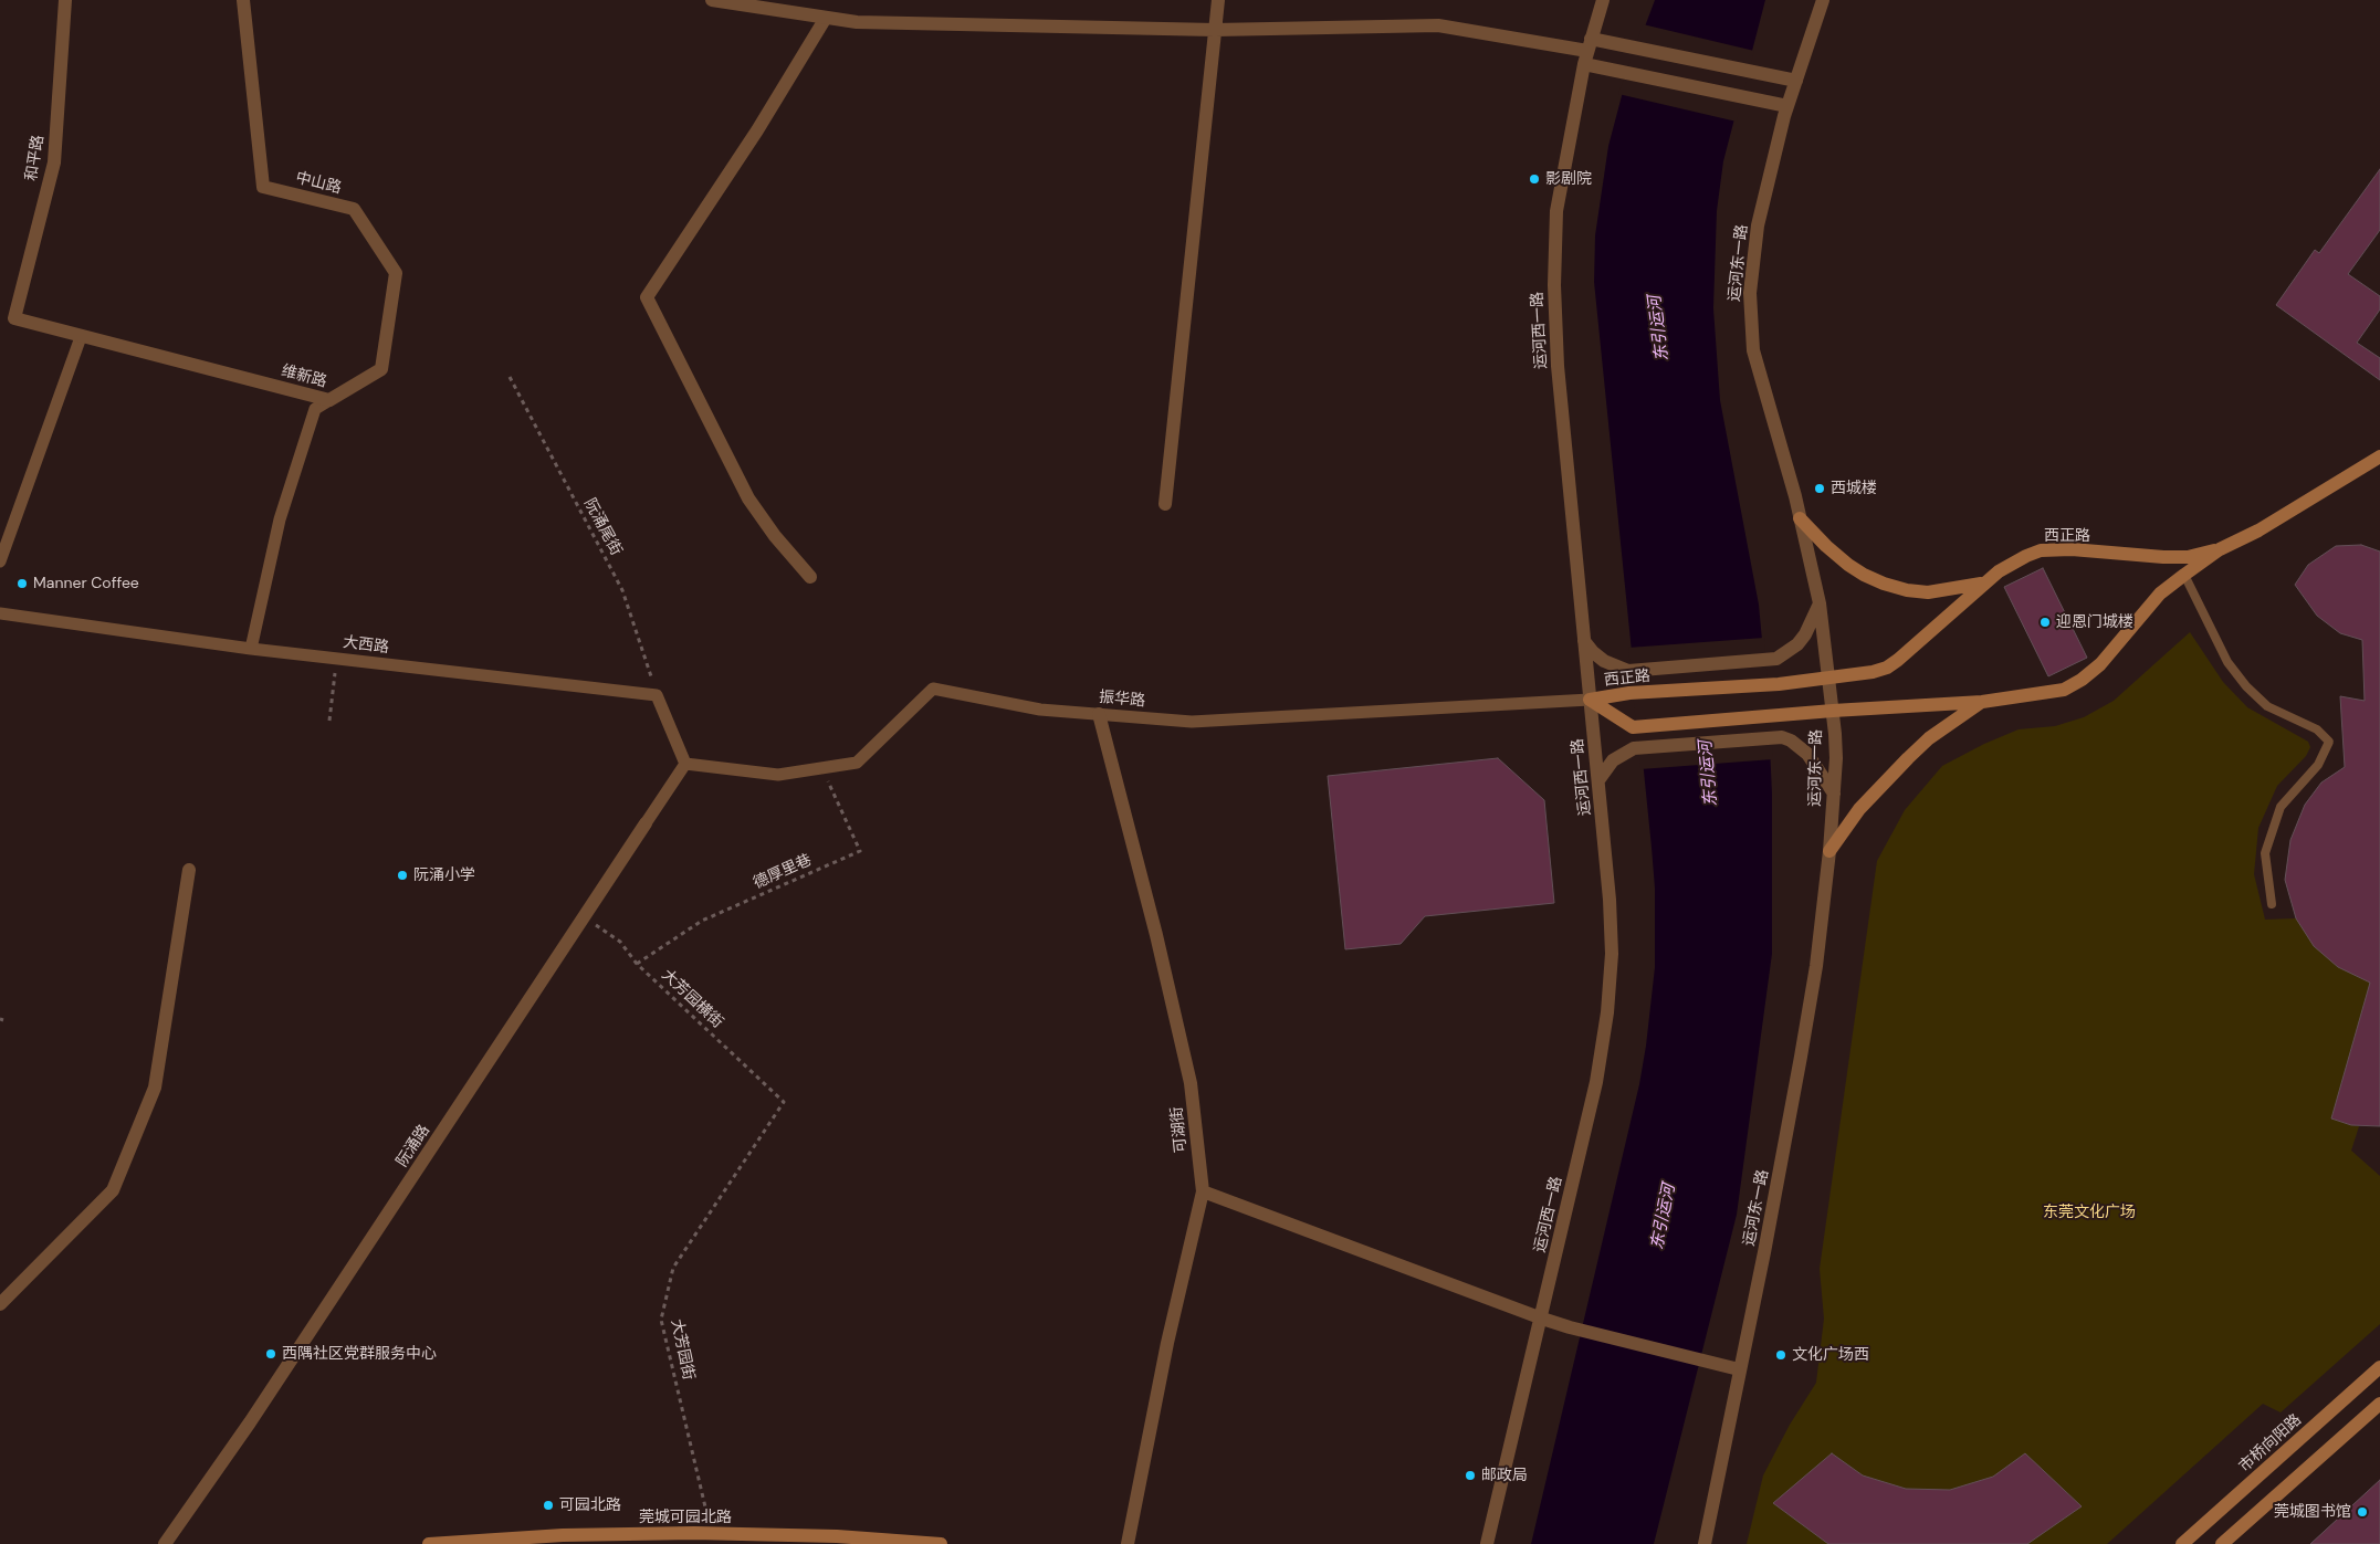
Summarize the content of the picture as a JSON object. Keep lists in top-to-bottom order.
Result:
{
  "streets": {
    "main road": ["西正路", "市桥向阳路", "莞城可园北路"],
    "street": [
      "和平路",
      "中山路",
      "运河东一路",
      "运河西一路",
      "维新路",
      "大西路",
      "振华路",
      "可湖街",
      "阮涌路"
    ],
    "path": [
      "阮涌尾街",
      "德厚里巷",
      "大芳园横街",
      "大芳园街"
    ]
  },
  "crossings": [
    ["和平路", "维新路"],
    ["中山路", "维新路"],
    ["运河东一路", "西正路"],
    ["运河西一路", "西正路"],
    ["运河西一路", "振华路"],
    ["维新路", "大西路"],
    ["阮涌尾街", "大西路"],
    ["西正路", "振华路"],
    ["振华路", "德厚里巷"],
    ["振华路", "可湖街"],
    ["振华路", "阮涌路"],
    ["德厚里巷", "大芳园横街"],
    ["大芳园横街", "阮涌路"],
    ["大芳园横街", "大芳园街"],
    ["大芳园街", "莞城可园北路"]
  ],
  "water": ["东引运河"],
  "parks": ["东莞文化广场"],
  "places": [
    "影剧院",
    "西城楼",
    "Manner Coffee",
    "迎恩门城楼",
    "阮涌小学",
    "西隅社区党群服务中心",
    "文化广场西",
    "邮政局",
    "可园北路",
    "莞城图书馆"
  ]
}
